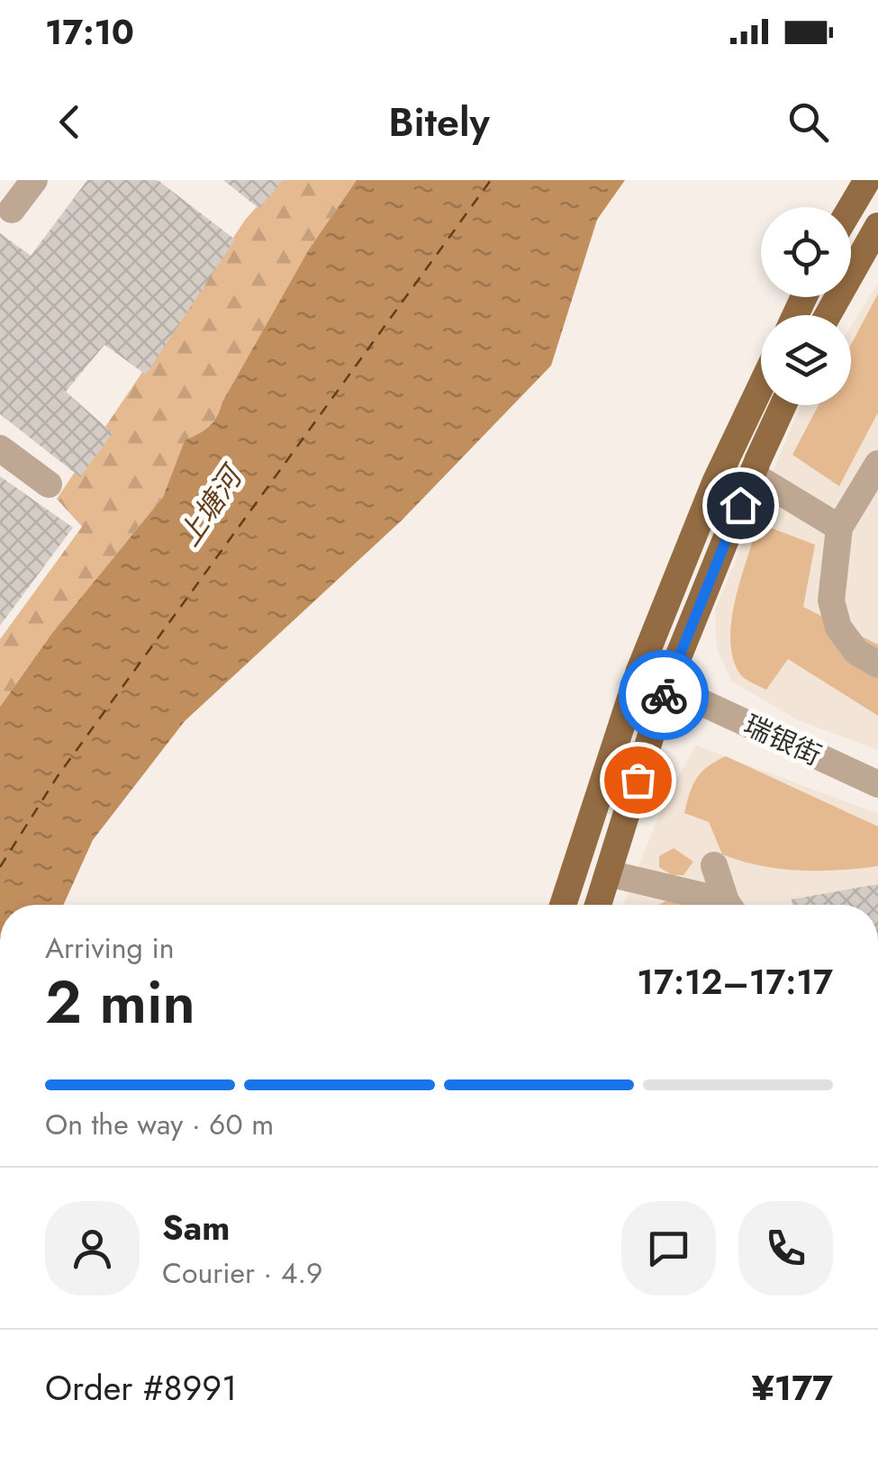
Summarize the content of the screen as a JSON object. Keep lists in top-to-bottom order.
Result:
{
  "streets": {
    "street": ["瑞银街"]
  },
  "water": ["上塘河"],
  "page": {
    "status": "17:10",
    "header": "Bitely",
    "heading": ["2 min", "Arriving in", "17:12–17:17"],
    "panel": [
      "Sam",
      "Courier · 4.9",
      "Order #8991",
      "¥177"
    ],
    "bar": "On the way · 60 m"
  }
}
